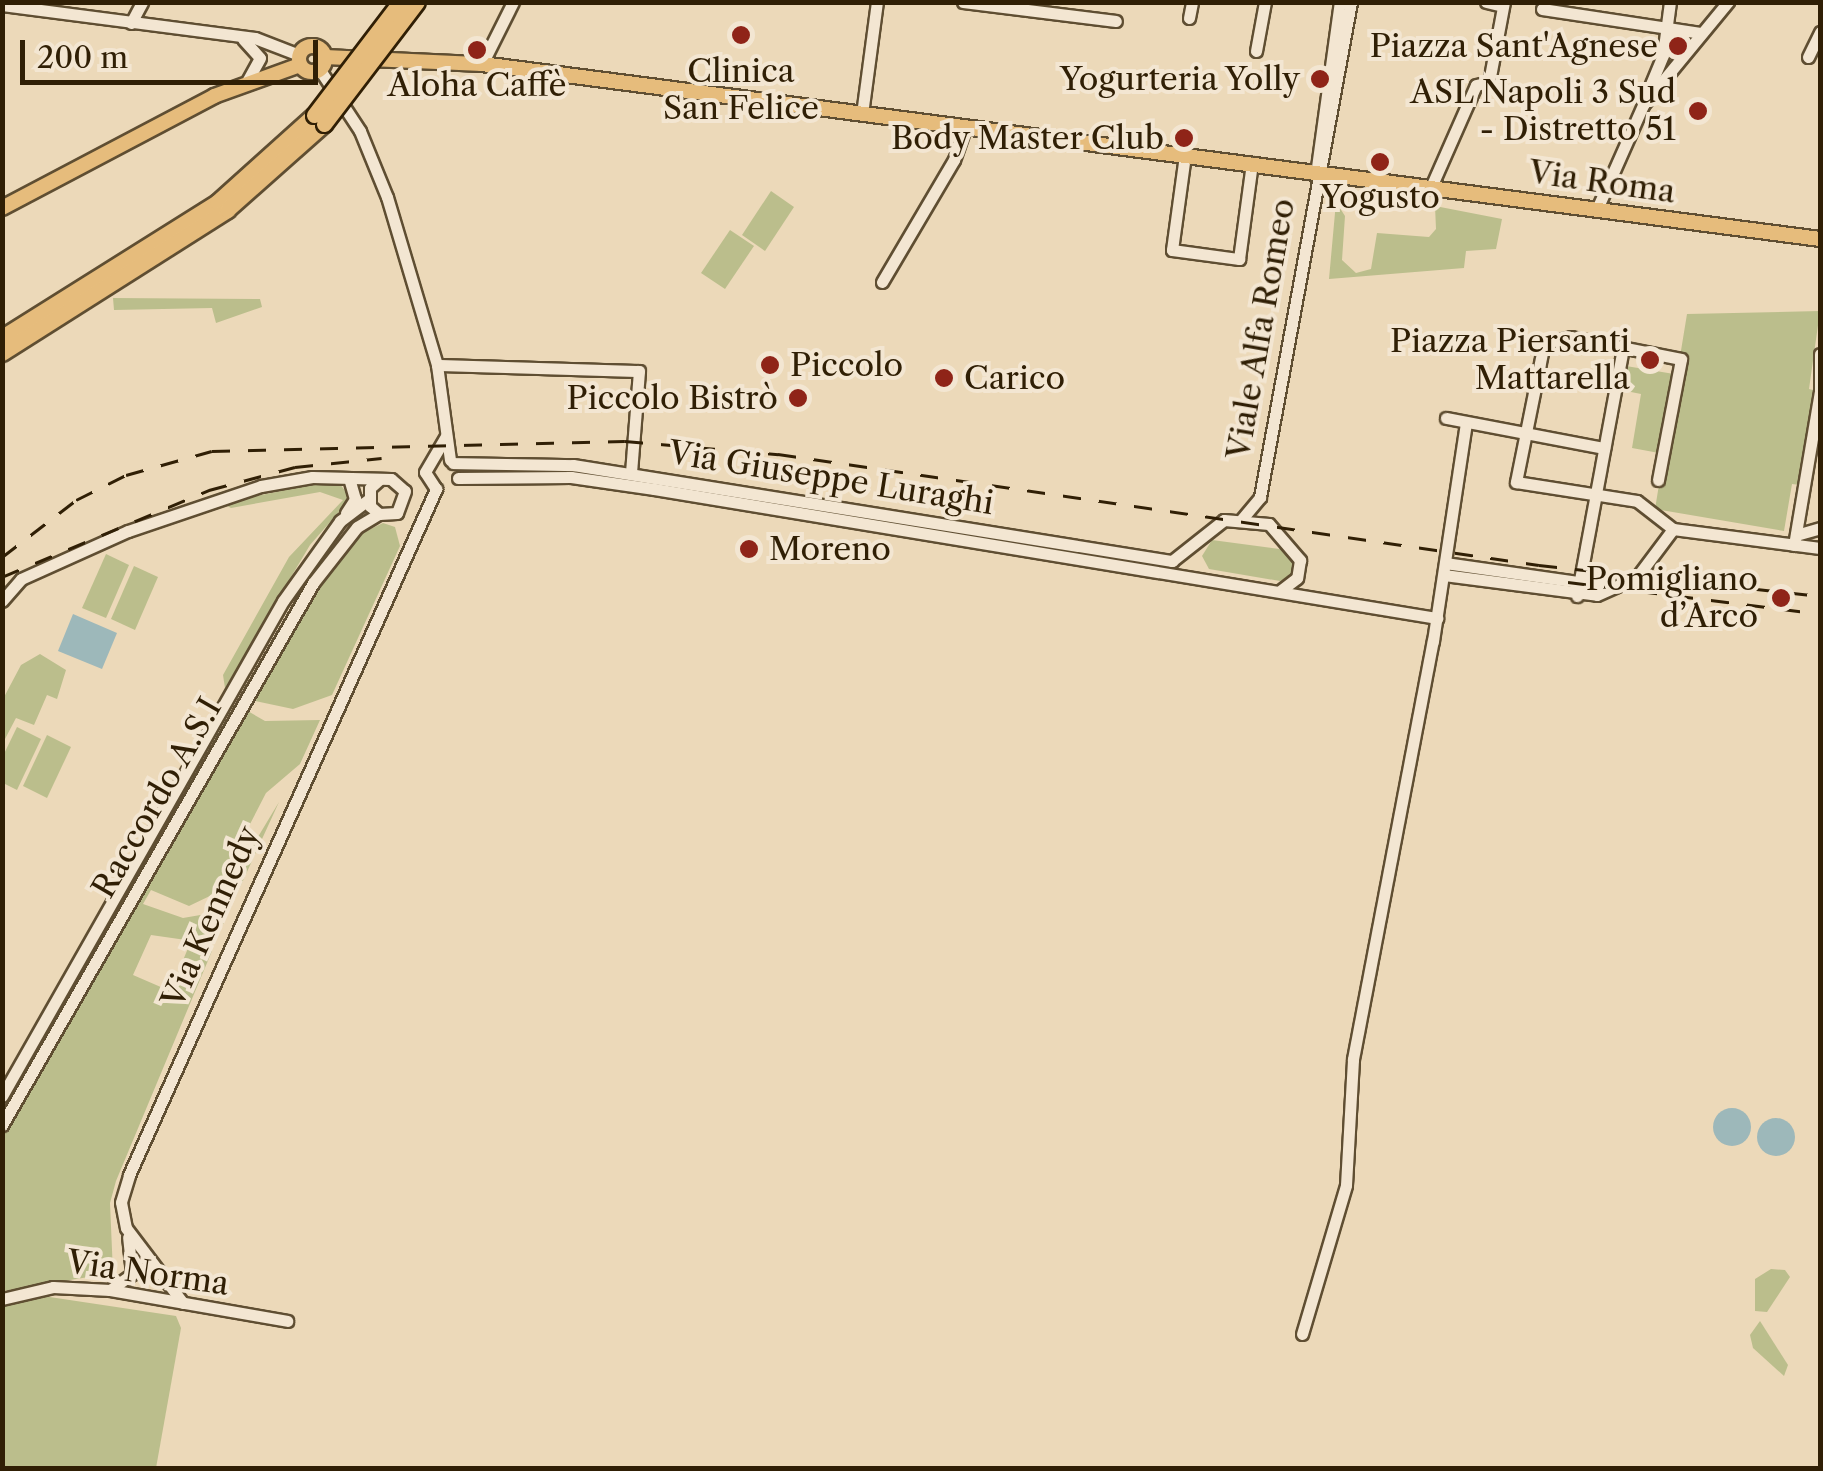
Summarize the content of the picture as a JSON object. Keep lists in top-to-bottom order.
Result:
{
  "streets": {
    "main road": ["Via Roma"],
    "street": [
      "Viale Alfa Romeo",
      "Via Giuseppe Luraghi",
      "Raccordo A.S.I",
      "Via Kennedy",
      "Via Norma"
    ]
  },
  "crossings": [
    ["Via Roma", "Viale Alfa Romeo"],
    ["Via Kennedy", "Via Norma"]
  ],
  "places": [
    "Clinica San Felice",
    "Piazza Sant'Agnese",
    "Aloha Caffè",
    "Yogurteria Yolly",
    "ASL Napoli 3 Sud - Distretto 51",
    "Body Master Club",
    "Yogusto",
    "Piazza Piersanti Mattarella",
    "Piccolo",
    "Carico",
    "Piccolo Bistrò",
    "Moreno",
    "Pomigliano d’Arco"
  ],
  "scale_bar": "200 m"
}
